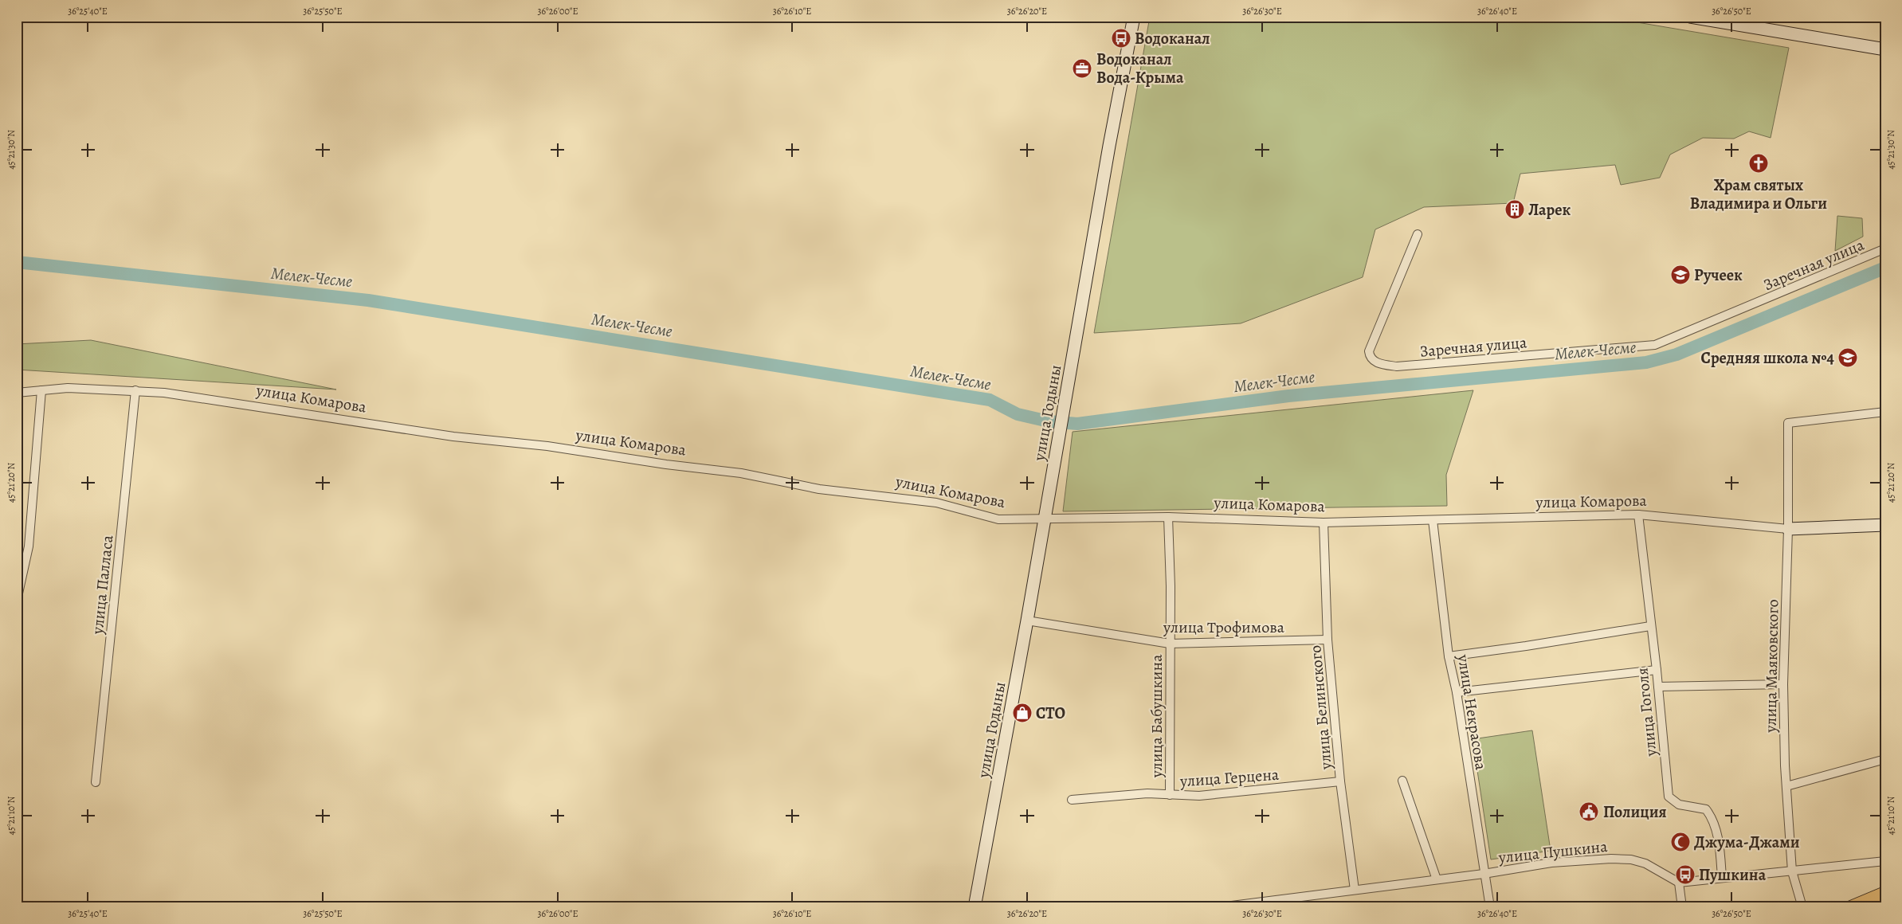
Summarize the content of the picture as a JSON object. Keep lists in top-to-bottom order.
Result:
{
  "streets": {
    "main road": ["улица Комарова", "улица Годыны"],
    "street": [
      "Заречная улица",
      "улица Палласа",
      "улица Трофимова",
      "улица Маяковского",
      "улица Белинского",
      "улица Некрасова",
      "улица Гоголя",
      "улица Бабушкина",
      "улица Герцена",
      "улица Пушкина"
    ]
  },
  "crossings": [
    ["улица Комарова", "улица Годыны"],
    ["улица Комарова", "улица Палласа"],
    ["улица Комарова", "улица Маяковского"],
    ["улица Комарова", "улица Белинского"],
    ["улица Комарова", "улица Некрасова"],
    ["улица Комарова", "улица Гоголя"],
    ["улица Комарова", "улица Бабушкина"],
    ["улица Годыны", "улица Трофимова"],
    ["улица Трофимова", "улица Белинского"],
    ["улица Трофимова", "улица Бабушкина"],
    ["улица Белинского", "улица Герцена"],
    ["улица Белинского", "улица Пушкина"],
    ["улица Некрасова", "улица Пушкина"],
    ["улица Бабушкина", "улица Герцена"]
  ],
  "water": ["Мелек-Чесме"],
  "places": {
    "bus stop": ["Водоканал", "Пушкина"],
    "office": ["Водоканал Вода-Крыма"],
    "church": ["Храм святых Владимира и Ольги"],
    "building": ["Ларек"],
    "school or university": ["Ручеек", "Средняя школа №4"],
    "shop": ["СТО"],
    "public building": ["Полиция"],
    "mosque": ["Джума-Джами"]
  },
  "coordinates": [
    "36°25'40\"E",
    "36°25'50\"E",
    "36°26'00\"E",
    "36°26'10\"E",
    "36°26'20\"E",
    "36°26'30\"E",
    "36°26'40\"E",
    "36°26'50\"E",
    "45°21'30\"N",
    "45°21'20\"N",
    "45°21'10\"N"
  ]
}
